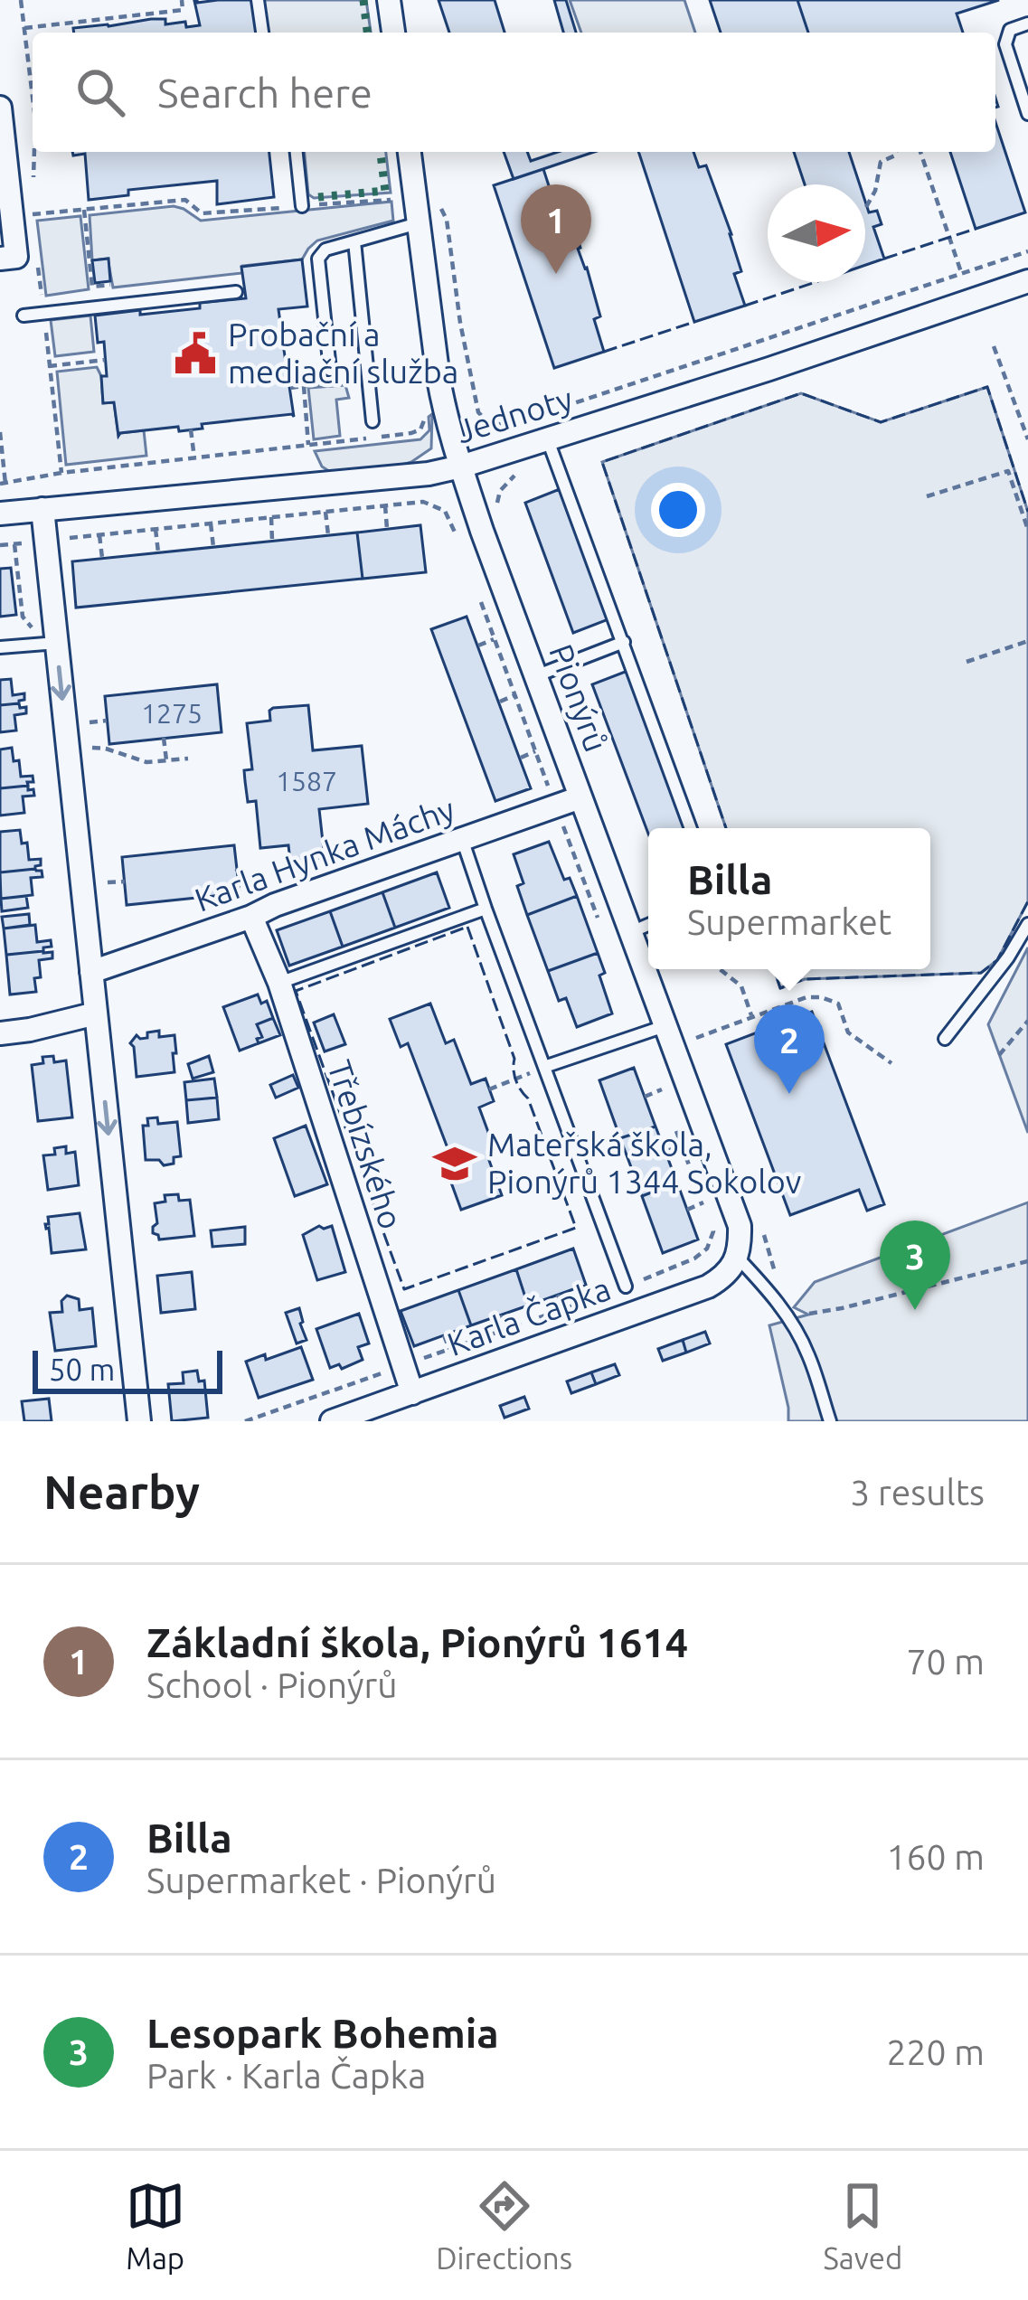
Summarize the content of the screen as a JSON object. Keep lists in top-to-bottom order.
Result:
{
  "streets": {
    "street": [
      "Jednoty",
      "Pionýrů",
      "Karla Hynka Máchy",
      "Třebízského",
      "Karla Čapka"
    ]
  },
  "crossings": [
    ["Jednoty", "Pionýrů"],
    ["Pionýrů", "Karla Hynka Máchy"],
    ["Pionýrů", "Karla Čapka"],
    ["Karla Hynka Máchy", "Třebízského"],
    ["Třebízského", "Karla Čapka"]
  ],
  "places": {
    "public building": ["Probační a mediační služba"],
    "school or university": ["Mateřská škola, Pionýrů 1344 Sokolov"]
  },
  "house_numbers": ["1275", "1587"],
  "scale_bar": "50 m",
  "north": "right",
  "page": {
    "search": "Search here",
    "pins": ["1", "2", "3"],
    "popup": ["Billa", "Supermarket"],
    "scale": "50 m",
    "heading": ["Nearby", "3 results"],
    "list": [
      {
        "mark": "1",
        "name": "Základní škola, Pionýrů 1614",
        "note": "School · Pionýrů",
        "value": "70 m"
      },
      {
        "mark": "2",
        "name": "Billa",
        "note": "Supermarket · Pionýrů",
        "value": "160 m"
      },
      {
        "mark": "3",
        "name": "Lesopark Bohemia",
        "note": "Park · Karla Čapka",
        "value": "220 m"
      }
    ],
    "nav": ["Map", "Directions", "Saved"]
  }
}
